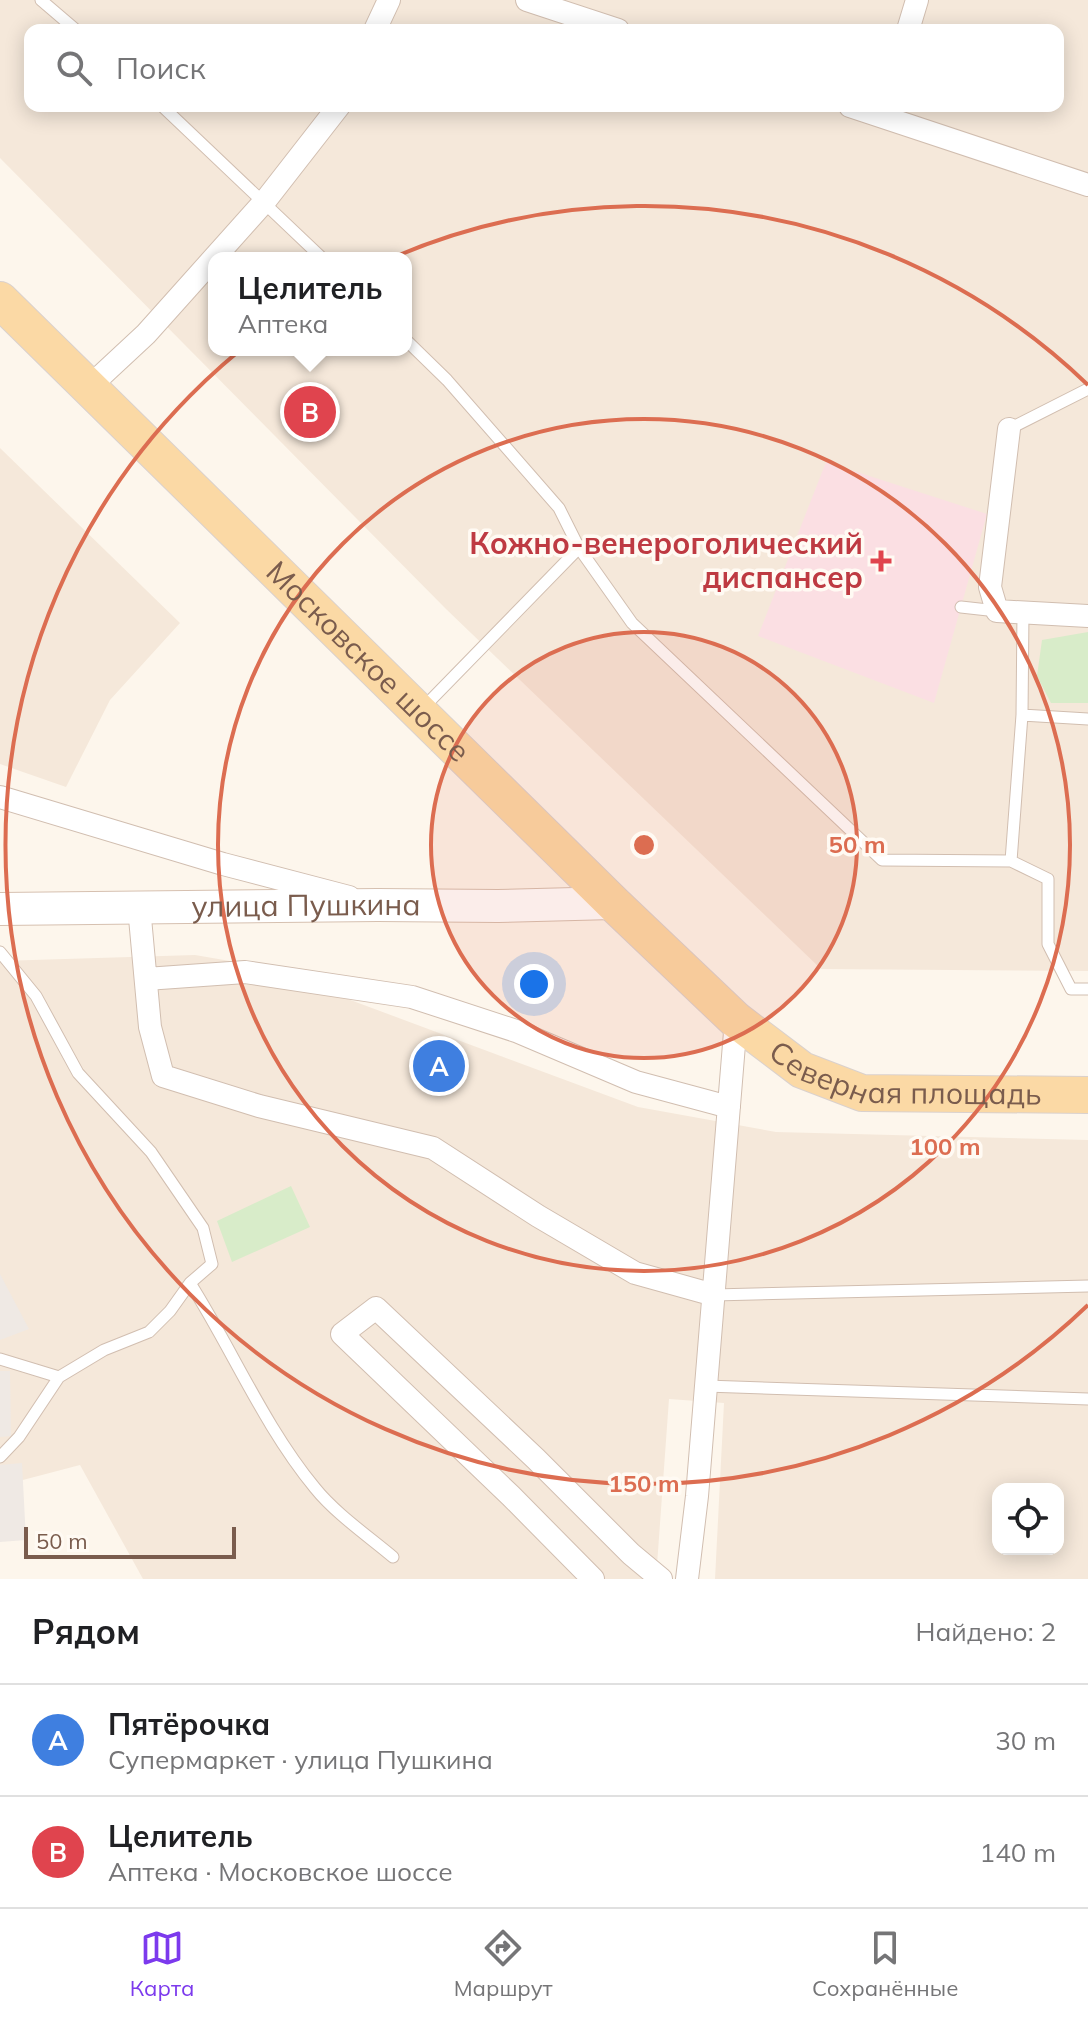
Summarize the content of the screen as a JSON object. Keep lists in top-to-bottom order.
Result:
{
  "streets": {
    "main road": ["Московское шоссе", "Северная площадь"],
    "street": ["улица Пушкина"]
  },
  "crossings": [
    ["Московское шоссе", "улица Пушкина"],
    ["Московское шоссе", "Северная площадь"]
  ],
  "places": {
    "health": ["Кожно-венероголический диспансер"]
  },
  "scale_bar": "50 m",
  "page": {
    "search": "Поиск",
    "popup": ["Целитель", "Аптека"],
    "pins": ["B", "A"],
    "scale": "50 m",
    "heading": ["Рядом", "Найдено: 2"],
    "list": [
      {
        "mark": "A",
        "name": "Пятёрочка",
        "note": "Супермаркет · улица Пушкина",
        "value": "30 m"
      },
      {
        "mark": "B",
        "name": "Целитель",
        "note": "Аптека · Московское шоссе",
        "value": "140 m"
      }
    ],
    "nav": ["Карта", "Маршрут", "Сохранённые"]
  },
  "rings": ["50 m", "100 m", "150 m"]
}
